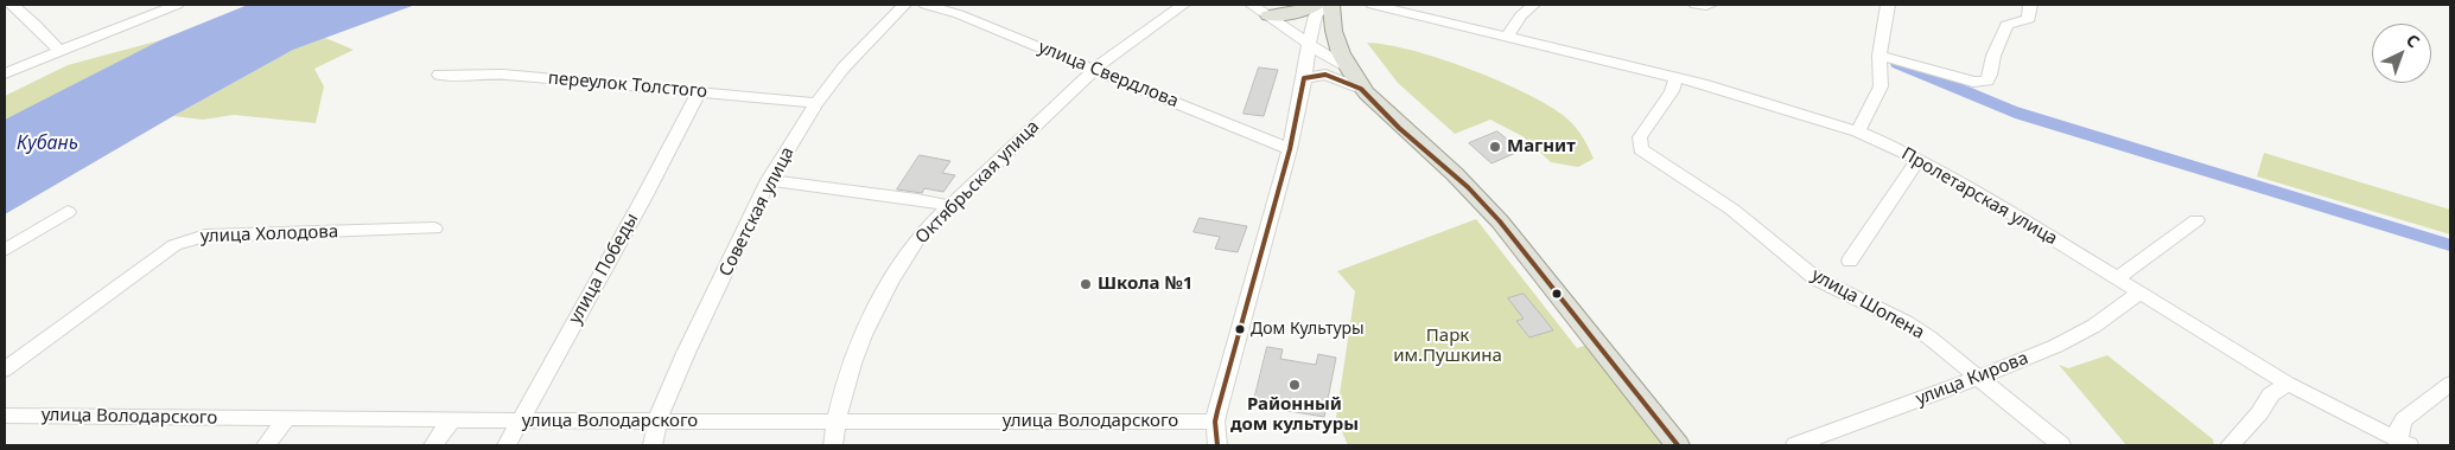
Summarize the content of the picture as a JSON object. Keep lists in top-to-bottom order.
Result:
{
  "streets": {
    "street": [
      "улица Свердлова",
      "переулок Толстого",
      "Октябрьская улица",
      "Пролетарская улица",
      "Советская улица",
      "улица Холодова",
      "улица Победы",
      "улица Шопена",
      "улица Кирова",
      "улица Володарского"
    ]
  },
  "crossings": [
    ["улица Свердлова", "Октябрьская улица"],
    ["переулок Толстого", "Советская улица"],
    ["переулок Толстого", "улица Победы"],
    ["Октябрьская улица", "улица Володарского"],
    ["Пролетарская улица", "улица Шопена"],
    ["Пролетарская улица", "улица Кирова"],
    ["Советская улица", "улица Володарского"],
    ["улица Победы", "улица Володарского"],
    ["улица Шопена", "улица Кирова"]
  ],
  "water": ["Кубань"],
  "parks": ["Парк им.Пушкина"],
  "places": [
    "Магнит",
    "Школа №1",
    "Дом Культуры",
    "Районный дом культуры"
  ],
  "north": "top right"
}
